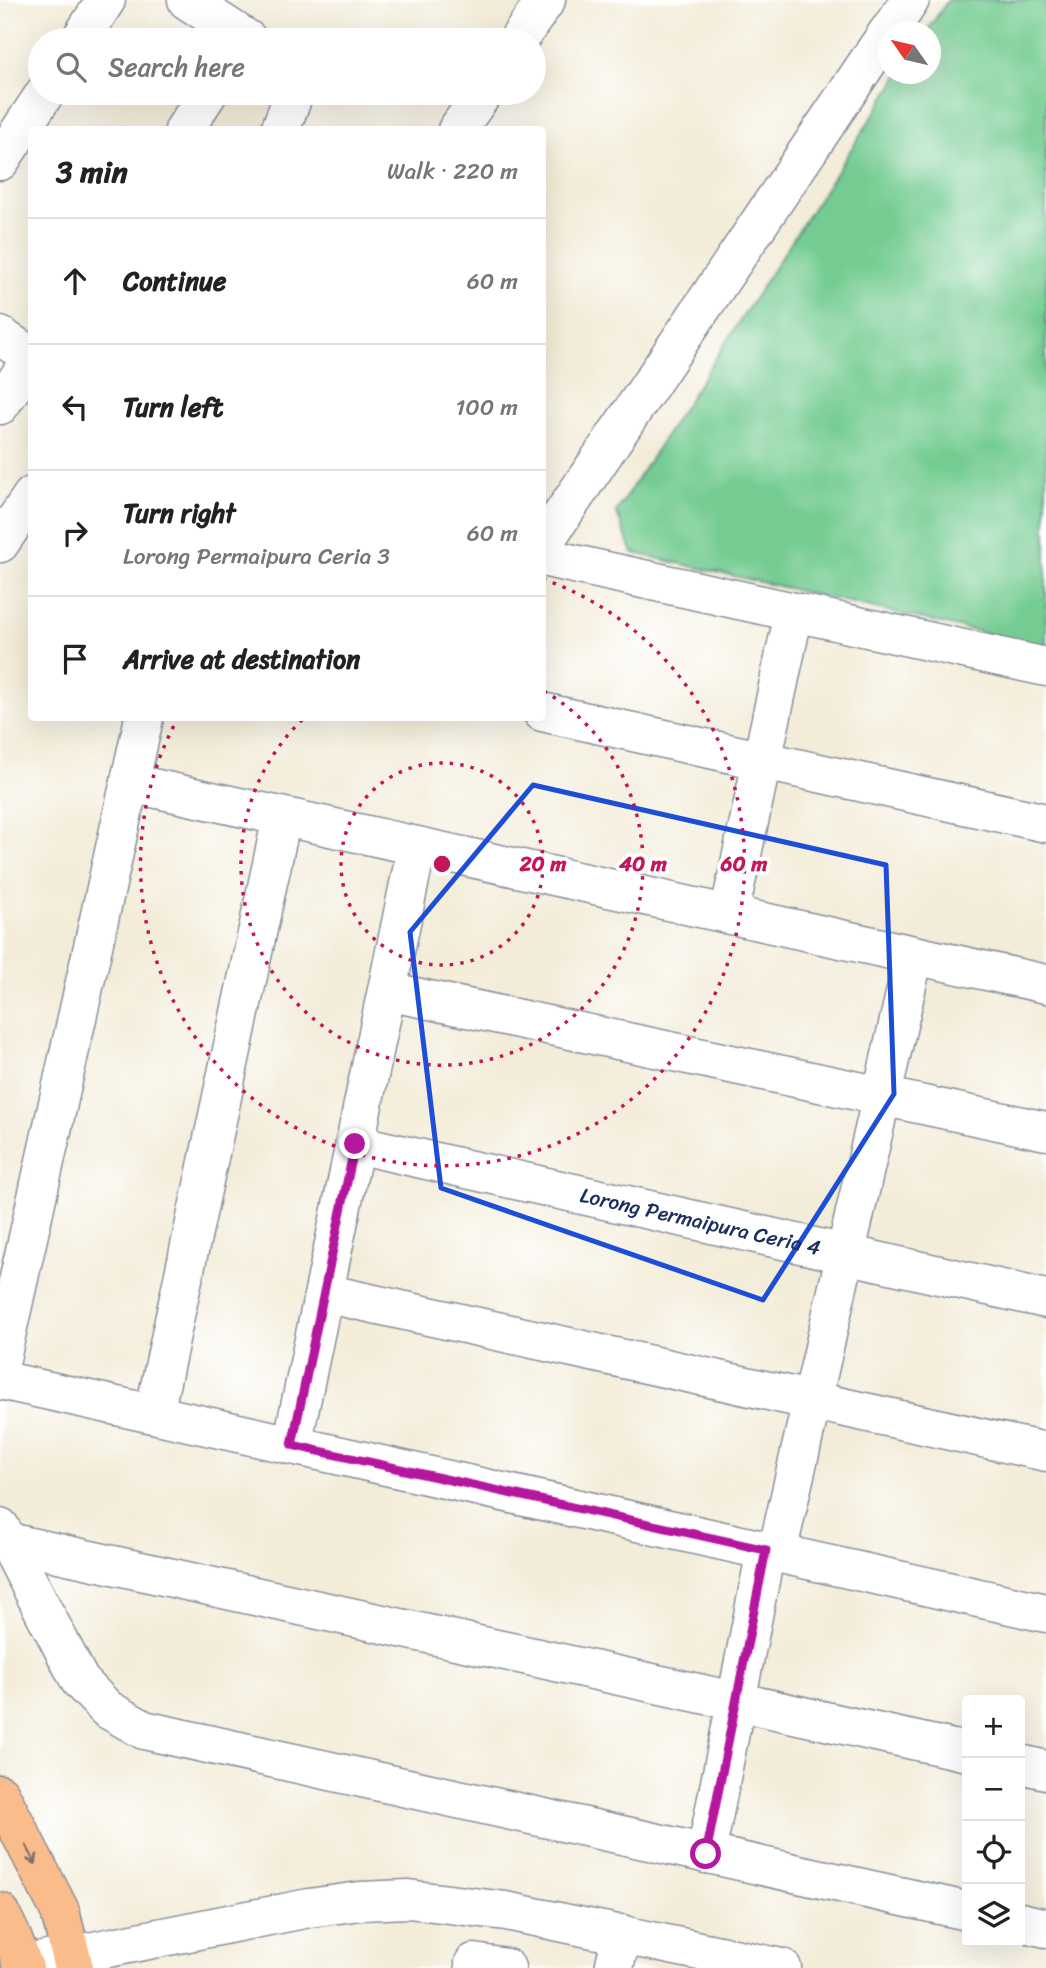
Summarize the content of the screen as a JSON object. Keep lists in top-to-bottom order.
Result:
{
  "streets": {
    "street": ["Lorong Permaipura Ceria 4"]
  },
  "north": "top left",
  "page": {
    "search": "Search here",
    "heading": ["3 min", "Walk · 220 m"],
    "list": [
      ["Continue", "60 m"],
      ["Turn left", "100 m"],
      ["Turn right", "Lorong Permaipura Ceria 3", "60 m"],
      "Arrive at destination"
    ],
    "map_buttons": ["+", "−"]
  },
  "rings": ["20 m", "40 m", "60 m"]
}
